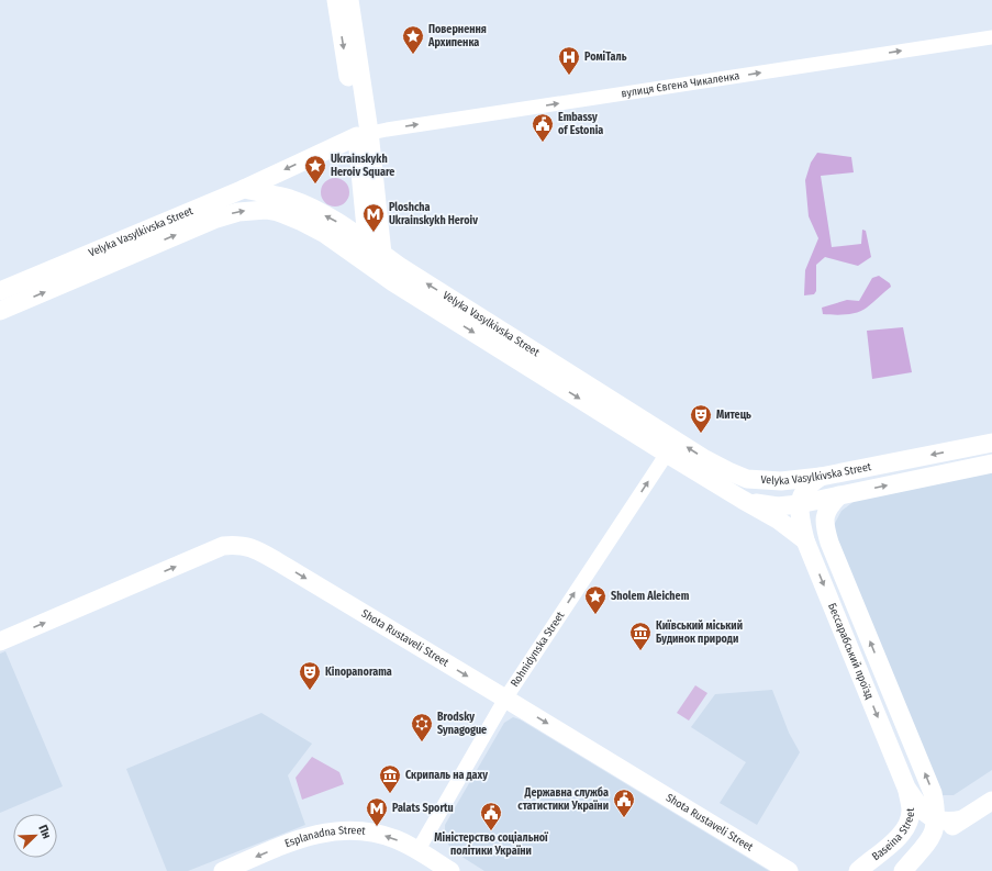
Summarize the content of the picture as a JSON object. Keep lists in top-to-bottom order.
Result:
{
  "streets": {
    "main road": [
      "Velyka Vasylkivska Street",
      "Shota Rustaveli Street",
      "Бессарабський проїзд",
      "Baseina Street",
      "Esplanadna Street"
    ],
    "street": ["вулиця Євгена Чикаленка", "Rohnidynska Street"]
  },
  "crossings": [
    ["Velyka Vasylkivska Street", "Rohnidynska Street"],
    ["Velyka Vasylkivska Street", "Бессарабський проїзд"],
    ["Shota Rustaveli Street", "Rohnidynska Street"],
    ["Rohnidynska Street", "Esplanadna Street"],
    ["Бессарабський проїзд", "Baseina Street"]
  ],
  "one_way": [
    "вулиця Євгена Чикаленка",
    "Shota Rustaveli Street",
    "Rohnidynska Street",
    "Esplanadna Street"
  ],
  "places": {
    "place": ["Повернення Архипенка", "Ukrainskykh Heroiv Square", "Sholem Aleichem"],
    "hospital": ["РоміТаль"],
    "public building": ["Embassy of Estonia", "Державна служба статистики України", "Міністерство соціальної політики України"],
    "metro station": ["Ploshcha Ukrainskykh Heroiv", "Palats Sportu"],
    "theatre": ["Митець", "Kinopanorama"],
    "museum": ["Київський міський Будинок природи", "Скрипаль на даху"],
    "synagogue": ["Brodsky Synagogue"]
  },
  "north": "top right"
}
